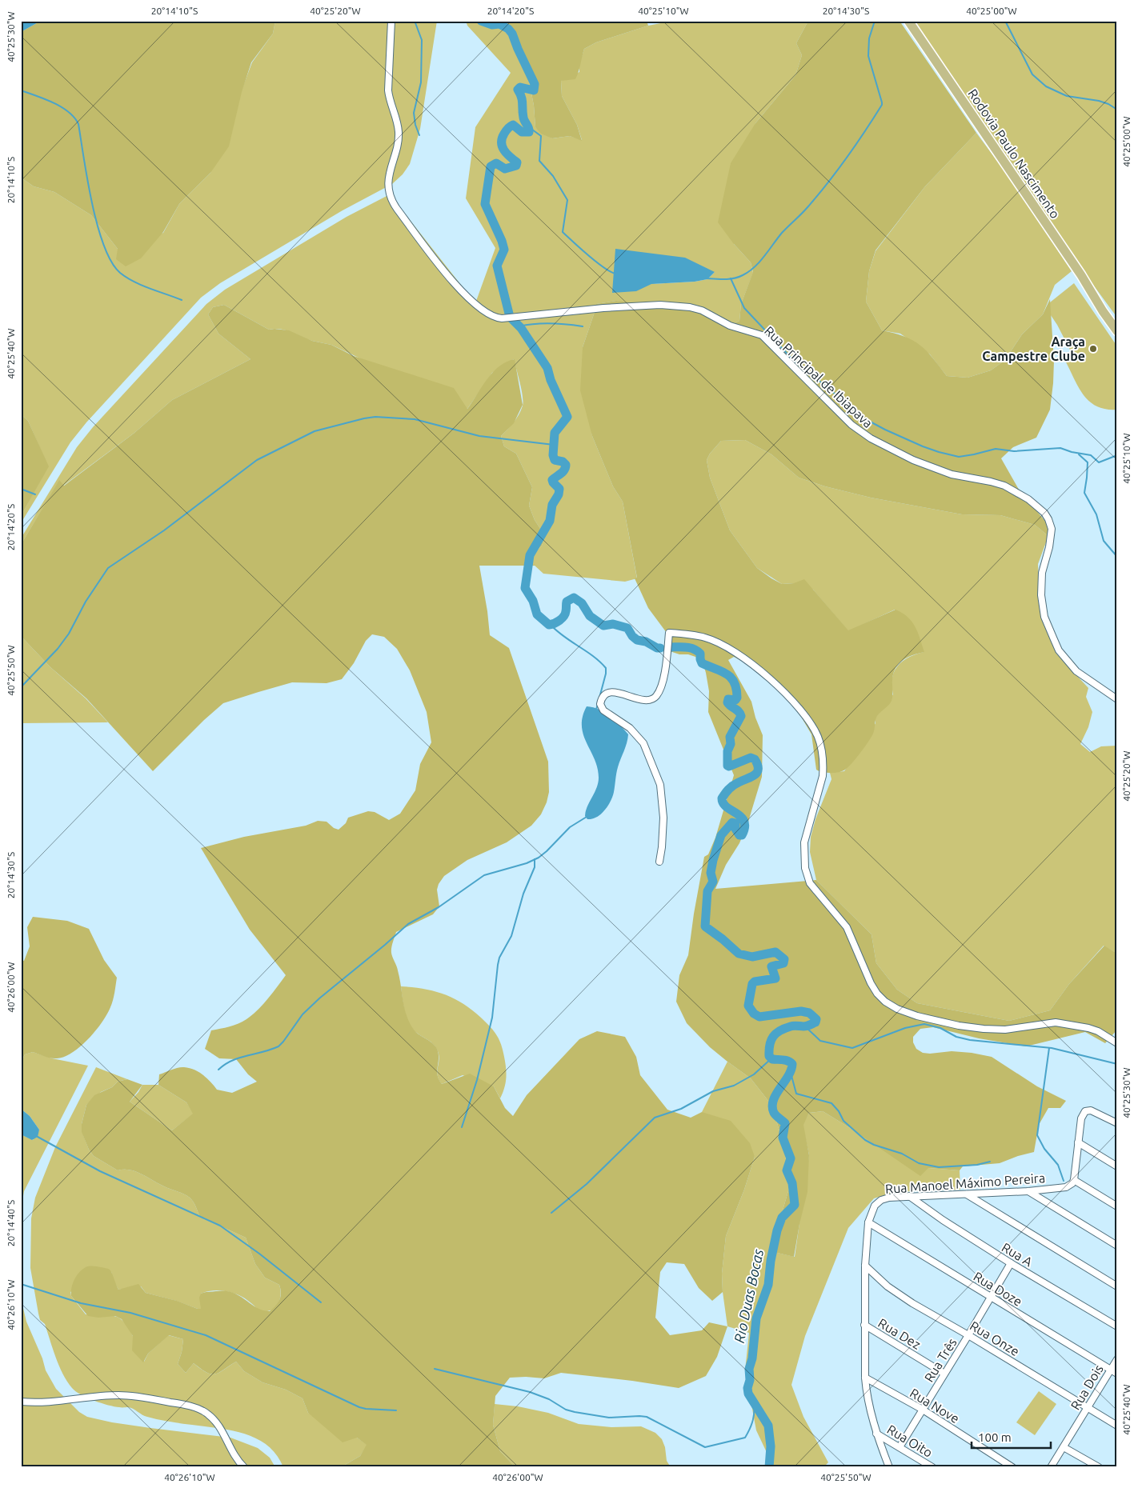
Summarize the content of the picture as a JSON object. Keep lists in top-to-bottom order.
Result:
{
  "streets": {
    "main road": ["Rodovia Paulo Nascimento"],
    "street": [
      "Rua Principal de Ibiapava",
      "Rua Manoel Máximo Pereira",
      "Rua A",
      "Rua Doze",
      "Rua Dez",
      "Rua Onze",
      "Rua Três",
      "Rua Dois",
      "Rua Nove",
      "Rua Oito"
    ]
  },
  "crossings": [
    ["Rua Manoel Máximo Pereira", "Rua A"],
    ["Rua Manoel Máximo Pereira", "Rua Doze"],
    ["Rua Manoel Máximo Pereira", "Rua Dez"],
    ["Rua Manoel Máximo Pereira", "Rua Onze"],
    ["Rua Manoel Máximo Pereira", "Rua Nove"],
    ["Rua Manoel Máximo Pereira", "Rua Oito"],
    ["Rua A", "Rua Três"],
    ["Rua Doze", "Rua Três"],
    ["Rua Doze", "Rua Dois"],
    ["Rua Dez", "Rua Três"],
    ["Rua Onze", "Rua Três"],
    ["Rua Onze", "Rua Dois"],
    ["Rua Três", "Rua Nove"],
    ["Rua Três", "Rua Oito"]
  ],
  "water": ["Rio Duas Bocas"],
  "places": ["Araça Campestre Clube"],
  "scale_bar": "100 m",
  "coordinates": [
    "20°14'10\"S",
    "40°25'20\"W",
    "20°14'20\"S",
    "40°25'10\"W",
    "20°14'30\"S",
    "40°25'00\"W",
    "40°25'30\"W",
    "40°25'40\"W",
    "40°25'50\"W",
    "40°26'00\"W",
    "20°14'40\"S",
    "40°26'10\"W"
  ]
}
